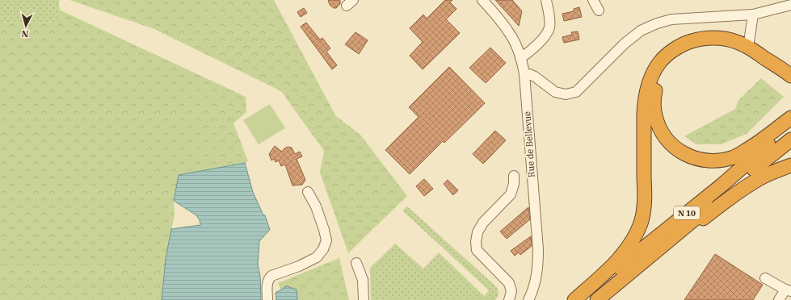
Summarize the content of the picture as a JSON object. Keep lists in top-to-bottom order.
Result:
{
  "streets": {
    "highway": ["N 10"],
    "street": ["Rue de Bellevue"]
  },
  "north": "bottom"
}
